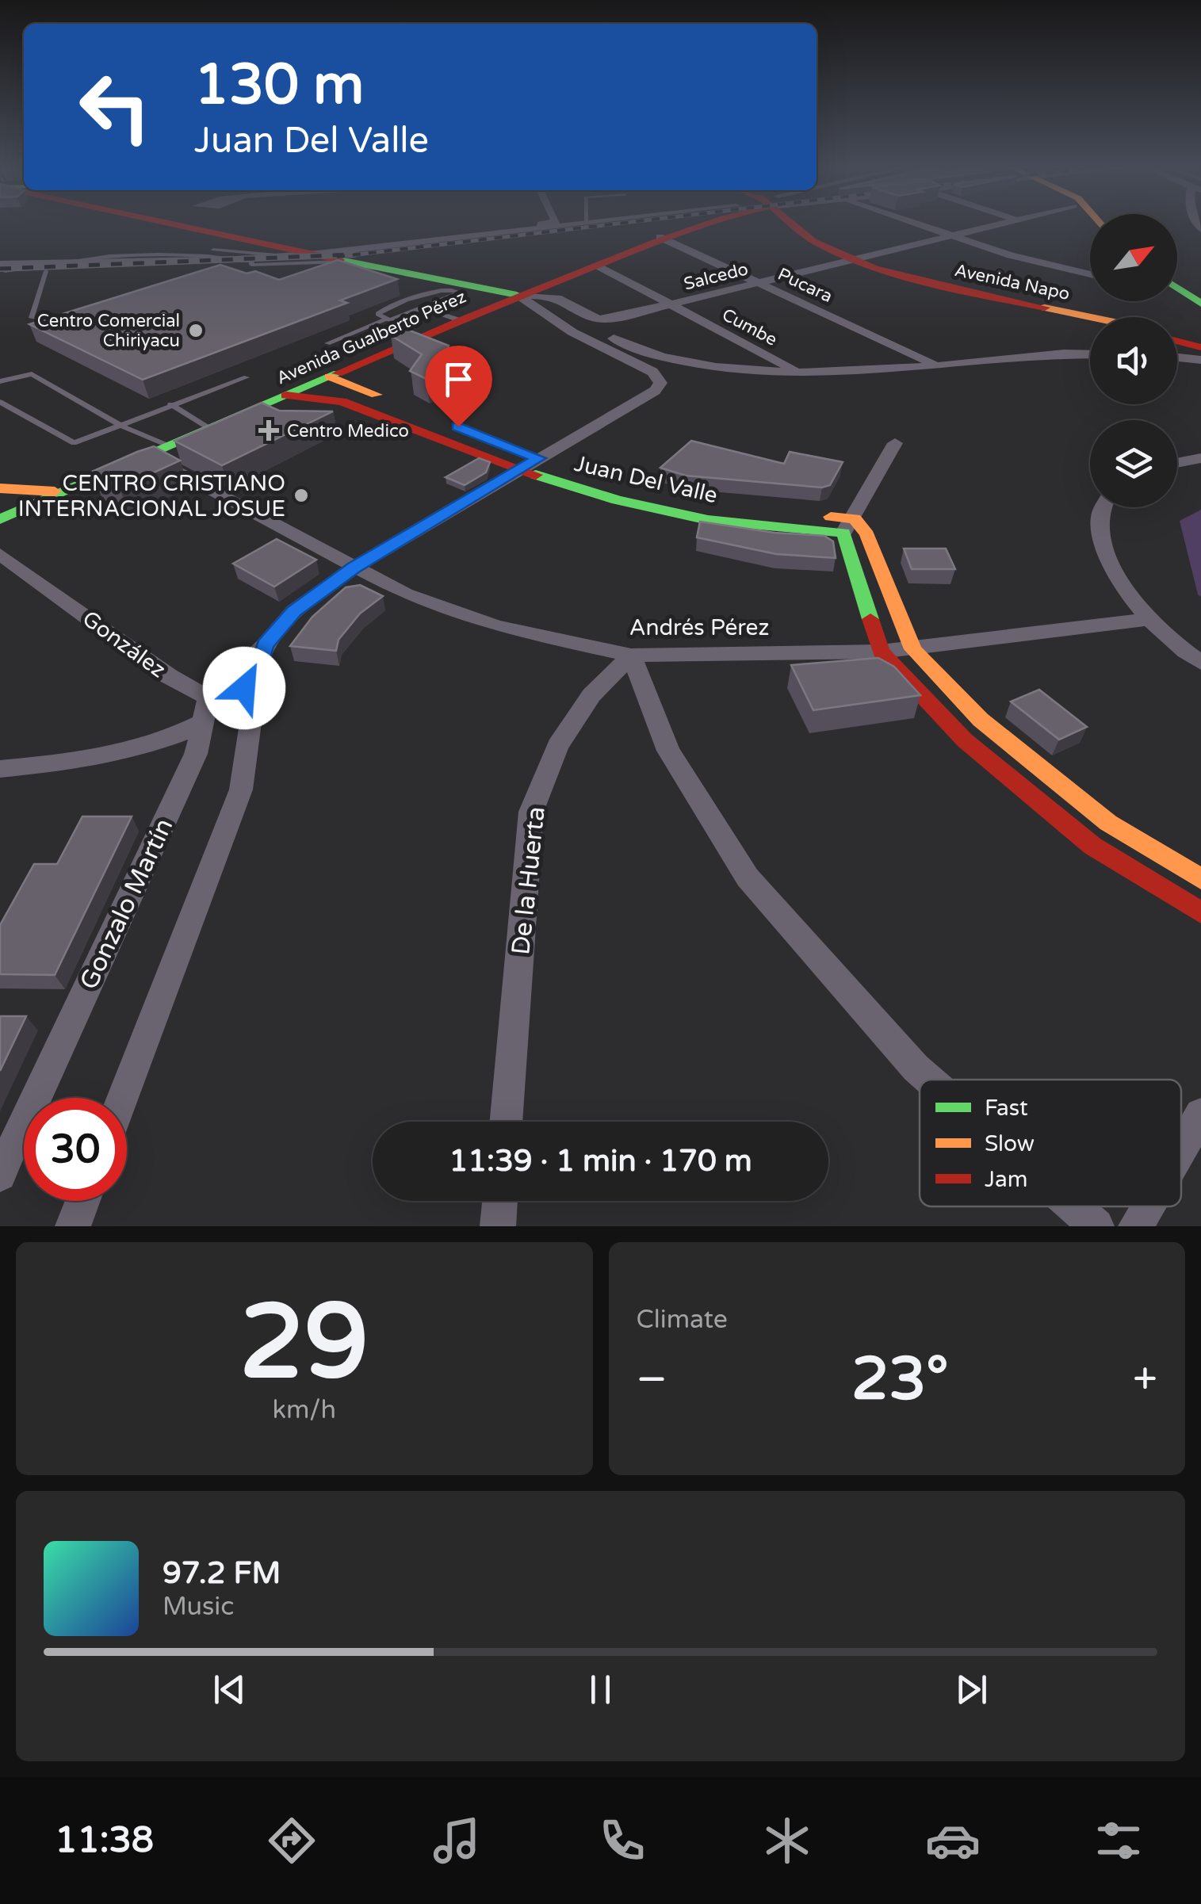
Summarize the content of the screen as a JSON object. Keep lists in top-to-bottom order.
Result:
{
  "streets": {
    "street": [
      "Salcedo",
      "Avenida Napo",
      "Pucara",
      "Cumbe",
      "Avenida Gualberto Pérez",
      "Juan Del Valle",
      "Andrés Pérez",
      "González",
      "De la Huerta",
      "Gonzalo Martín"
    ]
  },
  "crossings": [
    ["Salcedo", "Avenida Napo"],
    ["Salcedo", "Pucara"],
    ["Salcedo", "Cumbe"],
    ["Salcedo", "Avenida Gualberto Pérez"],
    ["Pucara", "Avenida Gualberto Pérez"],
    ["Cumbe", "Avenida Gualberto Pérez"],
    ["Avenida Gualberto Pérez", "Juan Del Valle"],
    ["Avenida Gualberto Pérez", "Andrés Pérez"],
    ["Andrés Pérez", "De la Huerta"],
    ["González", "Gonzalo Martín"]
  ],
  "places": {
    "other": ["Centro Comercial Chiriyacu", "CENTRO CRISTIANO INTERNACIONAL JOSUE"],
    "health": ["Centro Medico"]
  },
  "legend": ["Fast", "Slow", "Jam"],
  "north": "top right",
  "page": {
    "turn": ["130 m", "Juan Del Valle"],
    "limit": "30",
    "trip": "11:39 · 1 min · 170 m",
    "tile": [
      ["29", "km/h"],
      "Climate"
    ],
    "heat": ["−", "23°", "+"],
    "song": ["97.2 FM", "Music"],
    "tabs": "11:38"
  }
}
